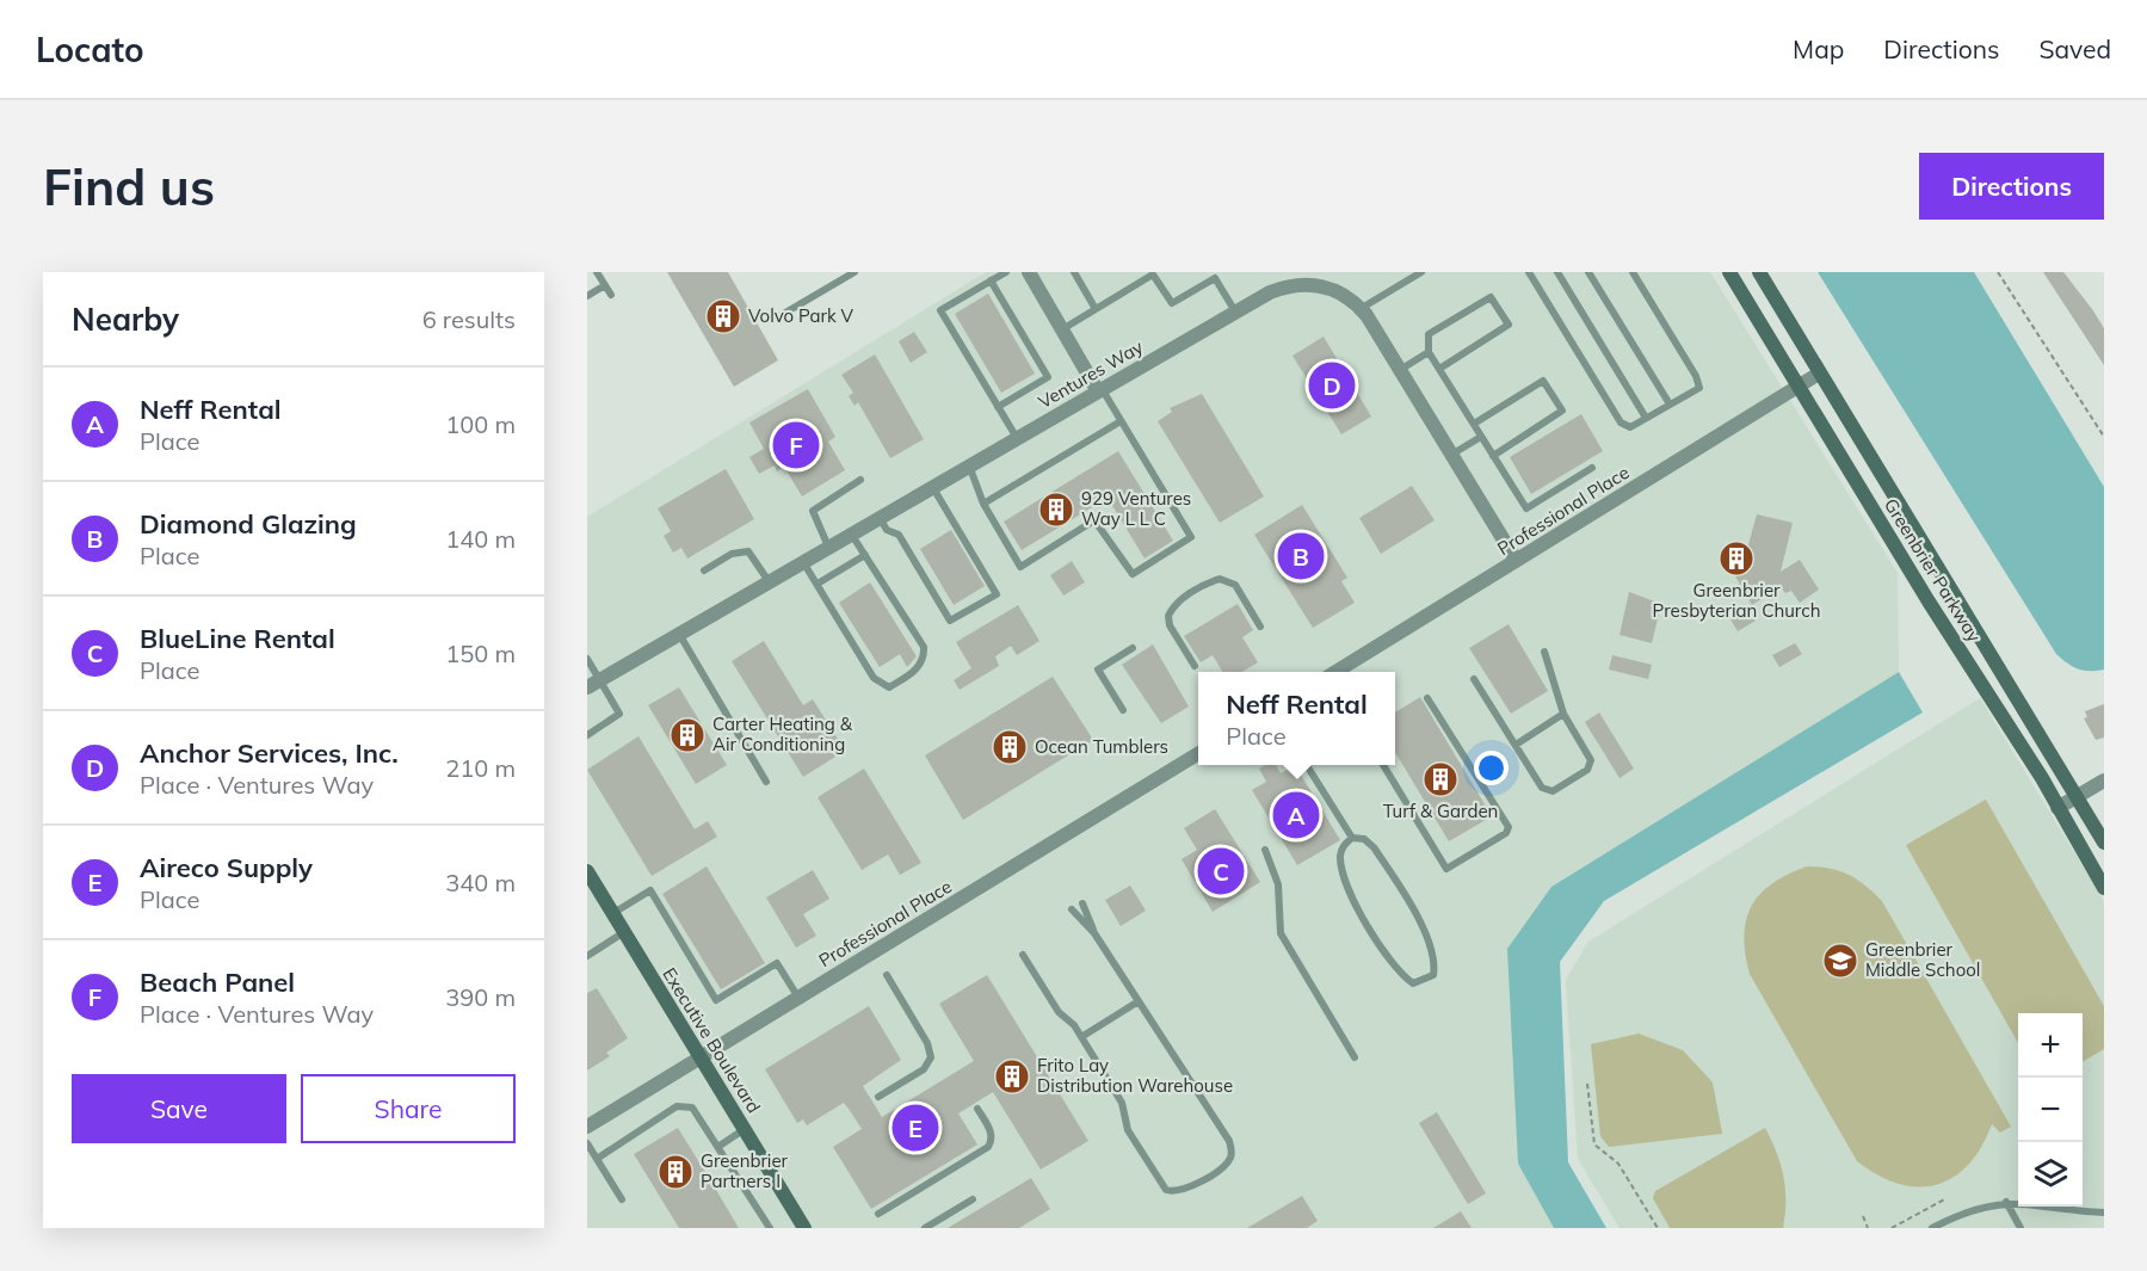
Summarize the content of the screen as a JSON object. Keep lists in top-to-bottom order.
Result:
{
  "streets": {
    "main road": ["Greenbrier Parkway", "Executive Boulevard"],
    "street": ["Ventures Way", "Professional Place"]
  },
  "crossings": [
    ["Ventures Way", "Professional Place"],
    ["Professional Place", "Greenbrier Parkway"],
    ["Professional Place", "Executive Boulevard"]
  ],
  "places": {
    "building": [
      "Volvo Park V",
      "929 Ventures Way L L C",
      "Greenbrier Presbyterian Church",
      "Carter Heating & Air Conditioning",
      "Ocean Tumblers",
      "Turf & Garden",
      "Frito Lay Distribution Warehouse",
      "Greenbrier Partners I"
    ],
    "school or university": ["Greenbrier Middle School"]
  },
  "page": {
    "header": "Locato",
    "nav": ["Map", "Directions", "Saved"],
    "buttons": [
      "Directions",
      ["Save", "Share"]
    ],
    "title": "Find us",
    "heading": ["Nearby", "6 results"],
    "pins": [
      "D",
      "F",
      "B",
      "A",
      "C",
      "E"
    ],
    "list": [
      {
        "mark": "A",
        "name": "Neff Rental",
        "note": "Place",
        "value": "100 m"
      },
      {
        "mark": "B",
        "name": "Diamond Glazing",
        "note": "Place",
        "value": "140 m"
      },
      {
        "mark": "C",
        "name": "BlueLine Rental",
        "note": "Place",
        "value": "150 m"
      },
      {
        "mark": "D",
        "name": "Anchor Services, Inc.",
        "note": "Place · Ventures Way",
        "value": "210 m"
      },
      {
        "mark": "E",
        "name": "Aireco Supply",
        "note": "Place",
        "value": "340 m"
      },
      {
        "mark": "F",
        "name": "Beach Panel",
        "note": "Place · Ventures Way",
        "value": "390 m"
      }
    ],
    "popup": ["Neff Rental", "Place"],
    "map_buttons": ["+", "−"]
  }
}
